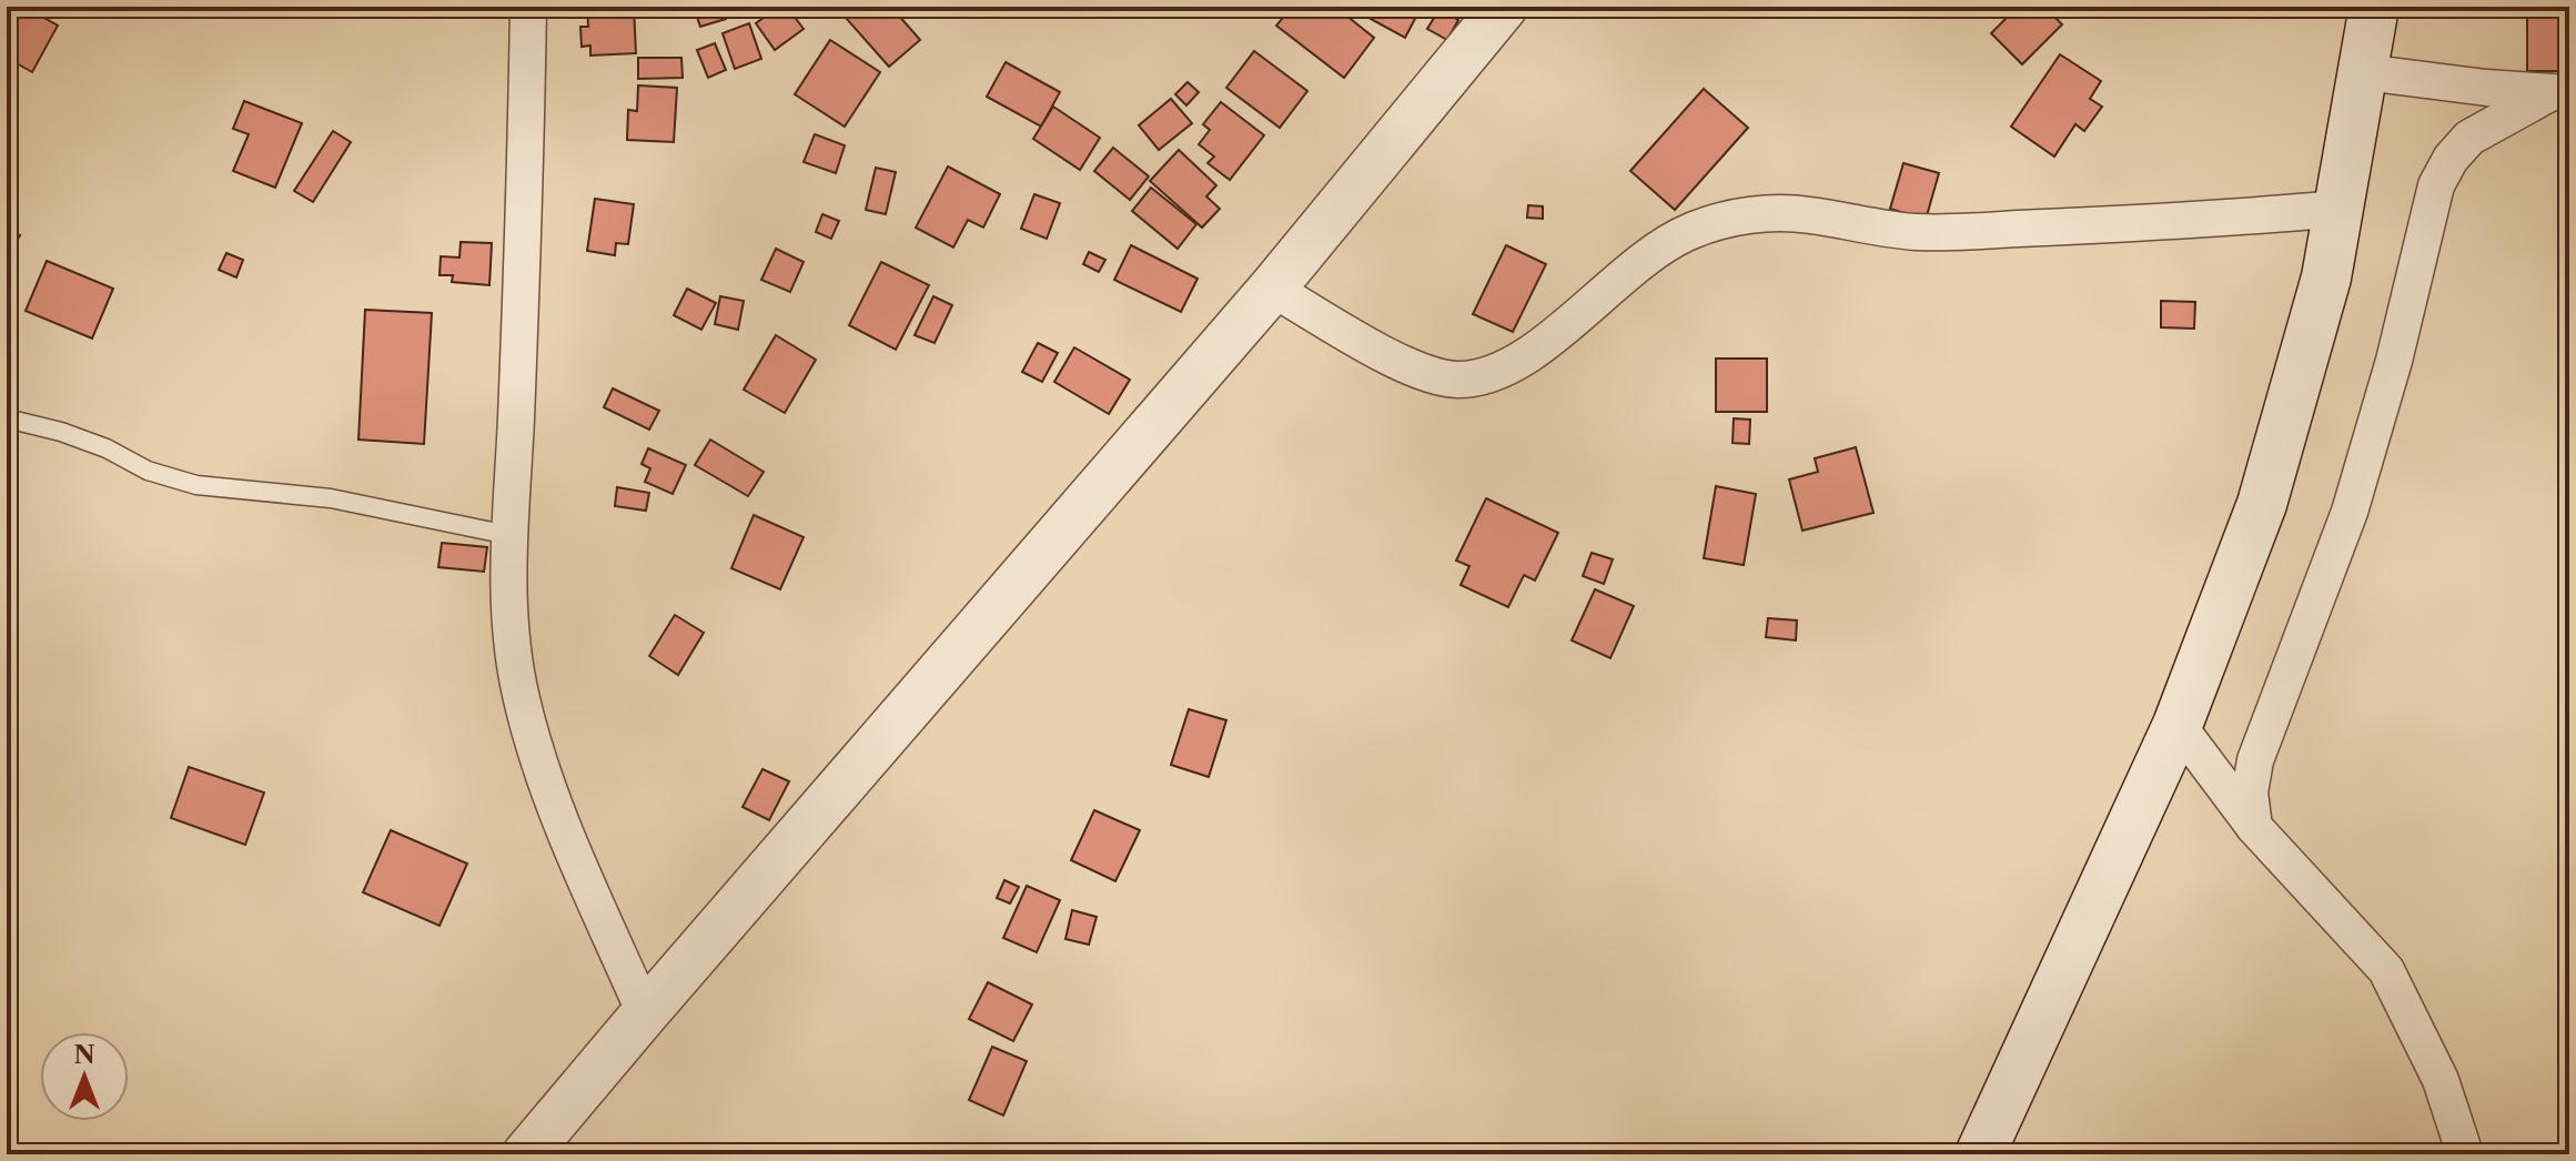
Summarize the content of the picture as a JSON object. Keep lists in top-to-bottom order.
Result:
{
  "north": "top"
}
